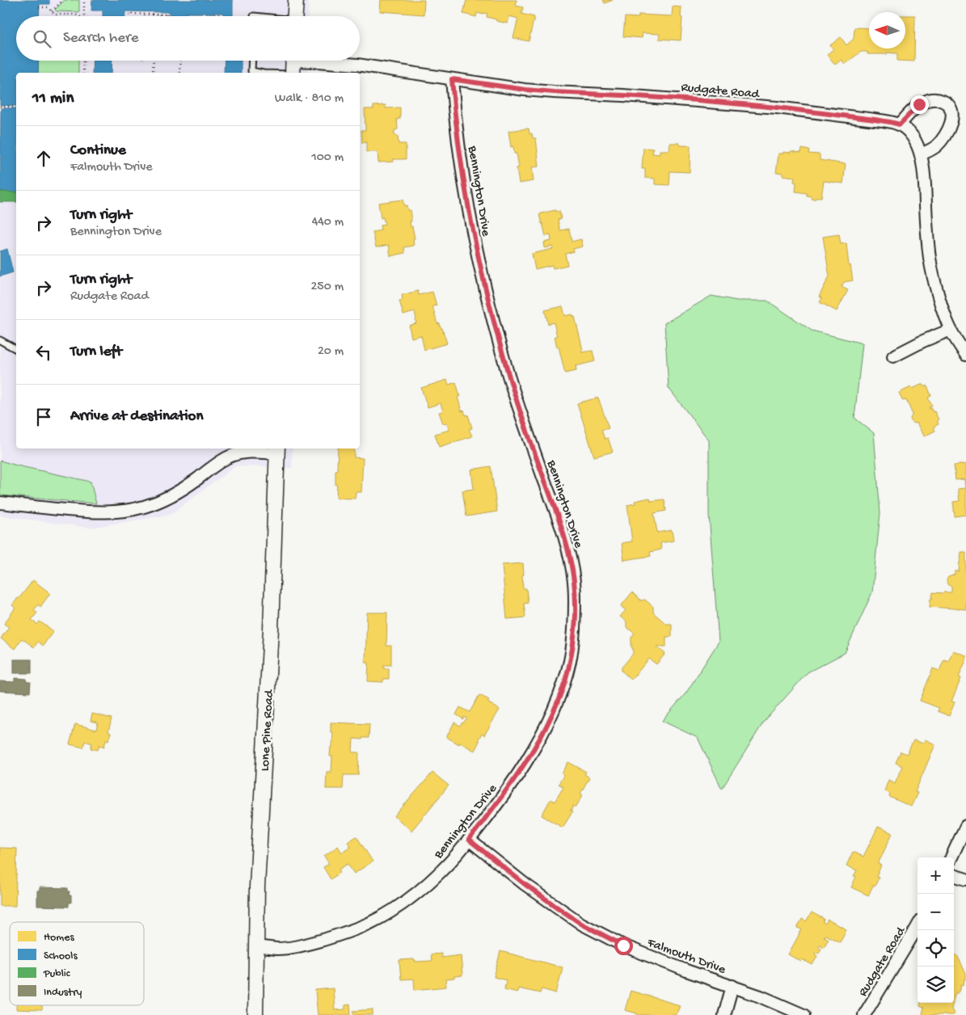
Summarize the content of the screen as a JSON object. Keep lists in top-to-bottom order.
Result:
{
  "streets": {
    "street": [
      "Rudgate Road",
      "Bennington Drive",
      "Lone Pine Road",
      "Falmouth Drive"
    ]
  },
  "crossings": [
    ["Rudgate Road", "Bennington Drive"],
    ["Bennington Drive", "Lone Pine Road"],
    ["Bennington Drive", "Falmouth Drive"]
  ],
  "legend": [
    "Homes",
    "Schools",
    "Public",
    "Industry"
  ],
  "north": "left",
  "page": {
    "search": "Search here",
    "heading": ["11 min", "Walk · 810 m"],
    "list": [
      ["Continue", "Falmouth Drive", "100 m"],
      ["Turn right", "Bennington Drive", "440 m"],
      ["Turn right", "Rudgate Road", "250 m"],
      ["Turn left", "20 m"],
      "Arrive at destination"
    ],
    "map_buttons": ["+", "−"]
  }
}
